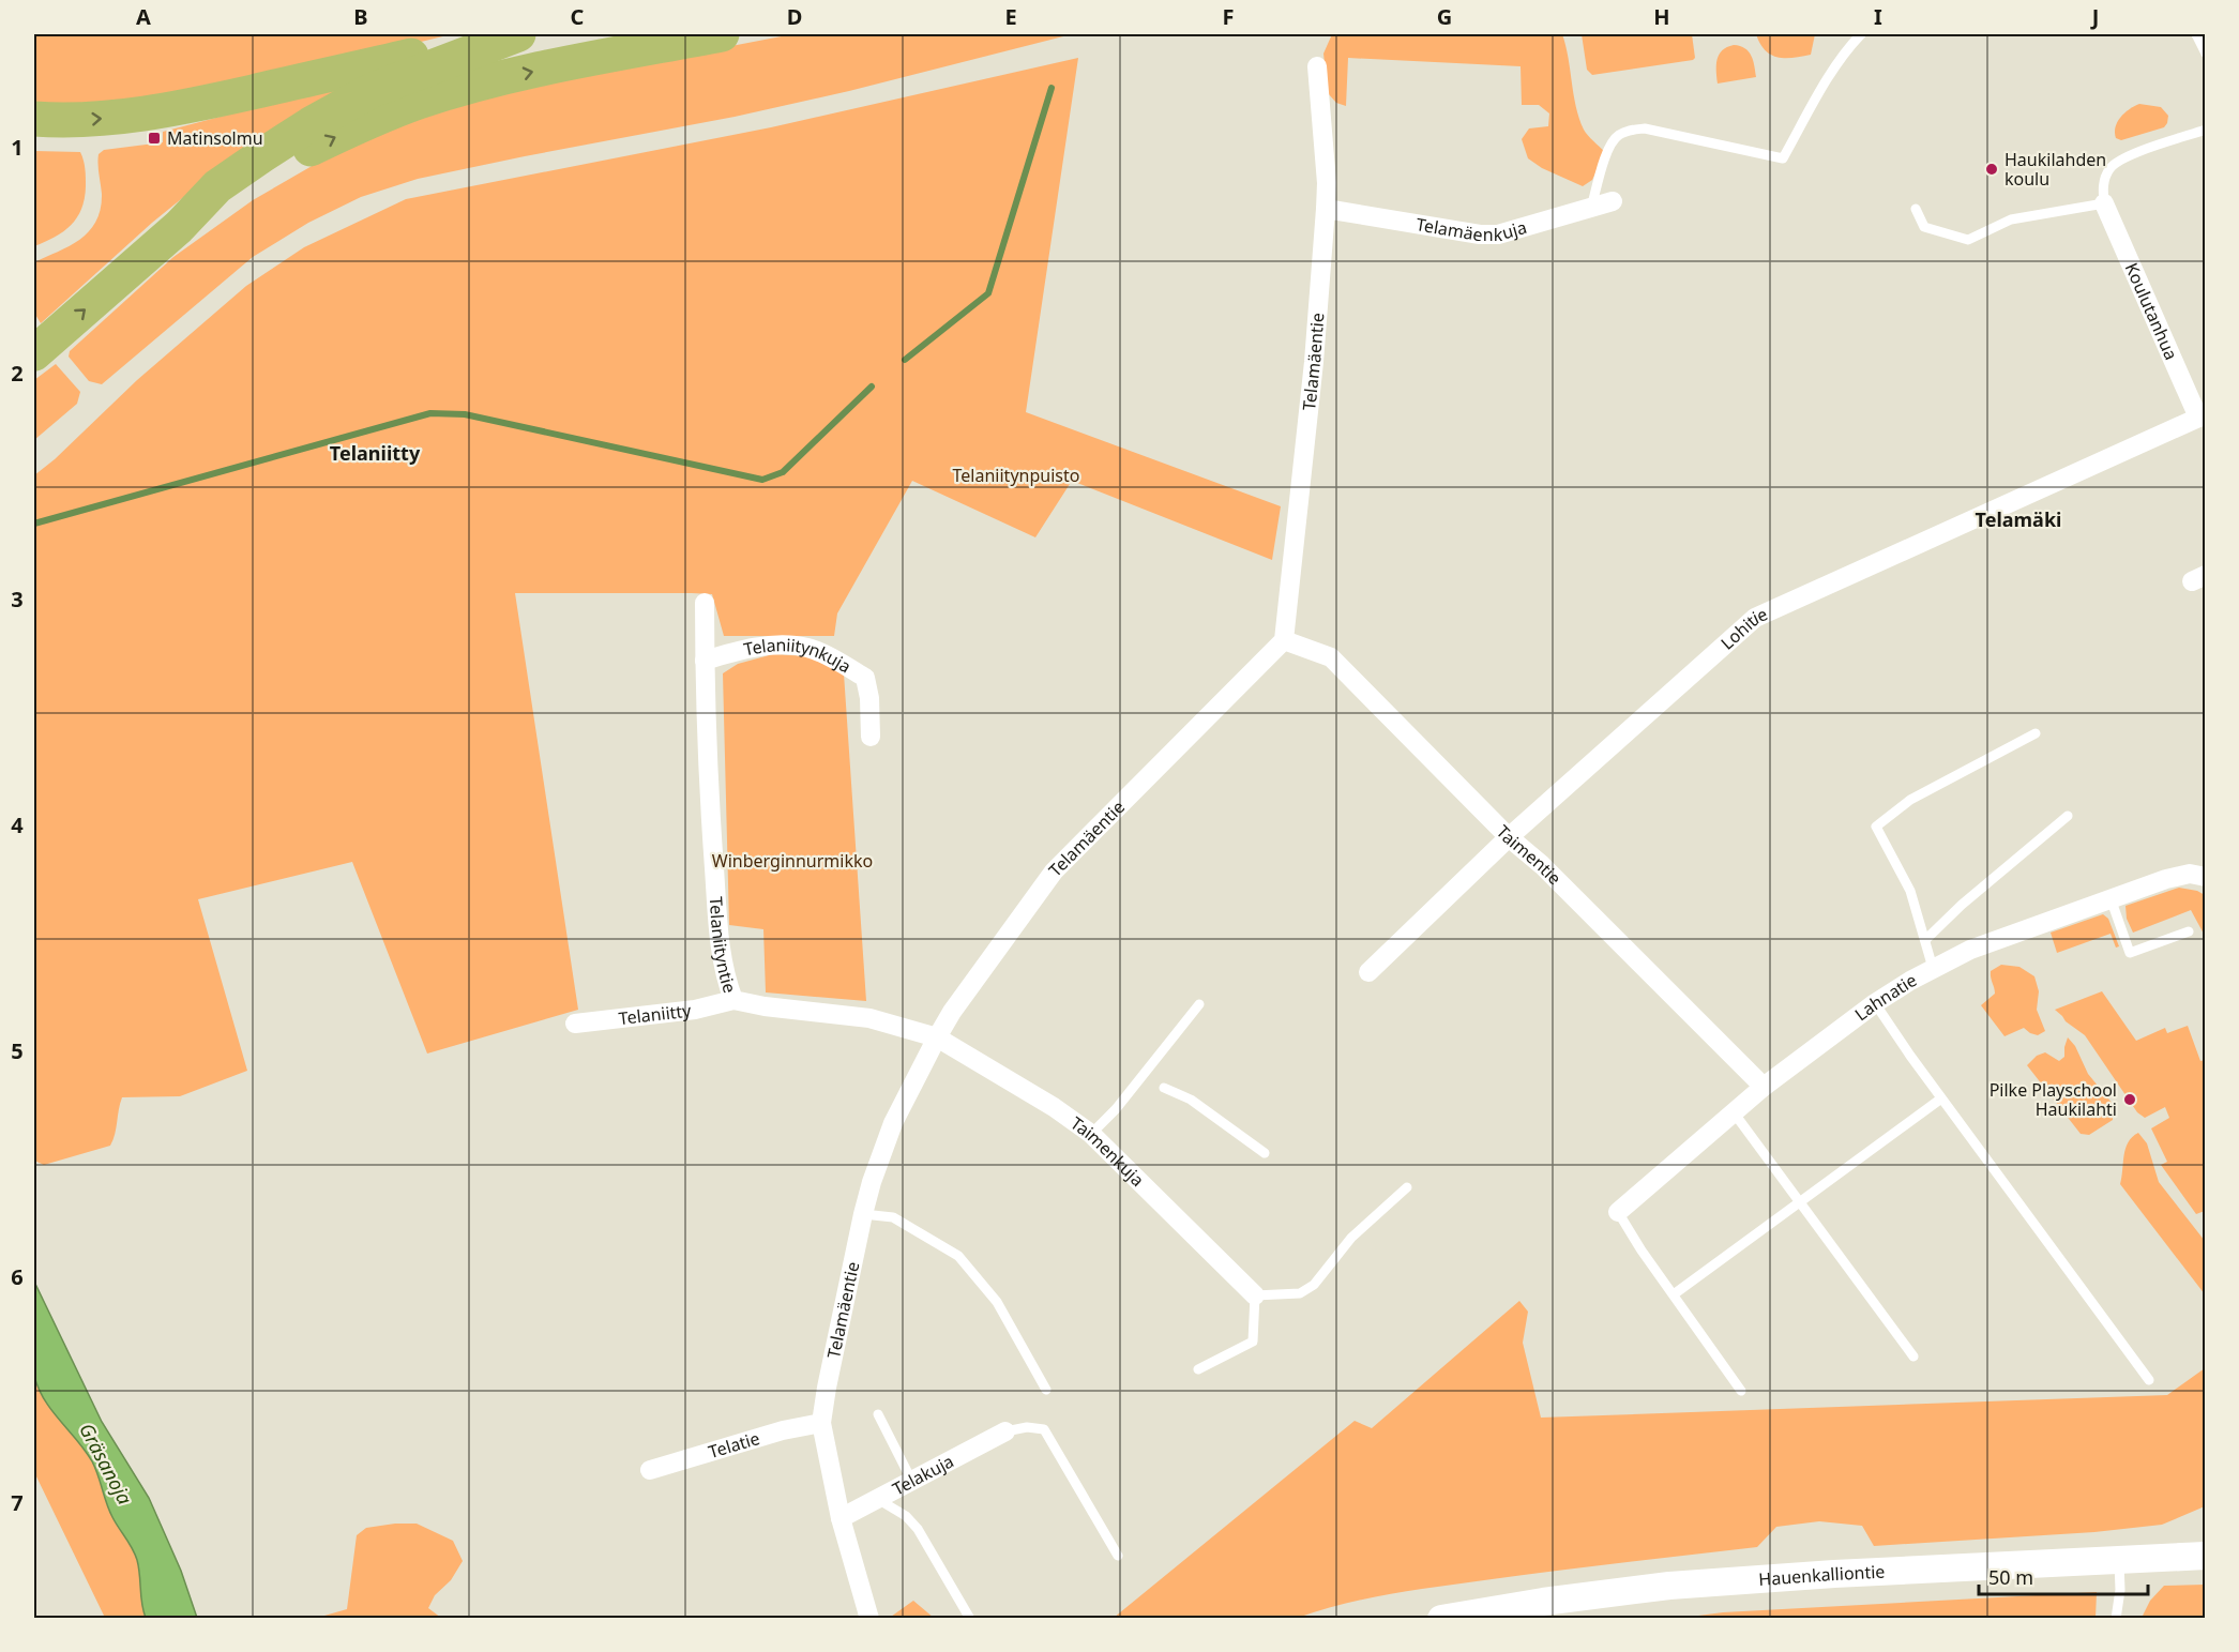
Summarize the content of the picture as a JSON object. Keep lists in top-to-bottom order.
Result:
{
  "streets": {
    "main road": ["Hauenkalliontie"],
    "street": [
      "Telamäenkuja",
      "Koulutanhua",
      "Telamäentie",
      "Lohitie",
      "Telaniitynkuja",
      "Taimentie",
      "Telaniityntie",
      "Lahnatie",
      "Telaniitty",
      "Taimenkuja",
      "Telatie",
      "Telakuja"
    ]
  },
  "crossings": [
    ["Telamäenkuja", "Telamäentie"],
    ["Koulutanhua", "Lohitie"],
    ["Telamäentie", "Taimentie"],
    ["Telamäentie", "Telaniityntie"],
    ["Telamäentie", "Taimenkuja"],
    ["Telamäentie", "Telatie"],
    ["Telamäentie", "Telakuja"],
    ["Lohitie", "Taimentie"],
    ["Telaniitynkuja", "Telaniityntie"],
    ["Taimentie", "Lahnatie"],
    ["Telaniityntie", "Telaniitty"],
    ["Telaniityntie", "Taimenkuja"]
  ],
  "districts": ["Telaniitty", "Telamäki"],
  "water": ["Gräsanoja"],
  "parks": ["Telaniitynpuisto", "Winberginnurmikko"],
  "places": {
    "transit": ["Matinsolmu"],
    "other": ["Haukilahden koulu", "Pilke Playschool Haukilahti"]
  },
  "scale_bar": "50 m",
  "grid": {
    "columns": [
      "A",
      "B",
      "C",
      "D",
      "E",
      "F",
      "G",
      "H",
      "I",
      "J"
    ],
    "rows": [
      "1",
      "2",
      "3",
      "4",
      "5",
      "6",
      "7"
    ]
  }
}
